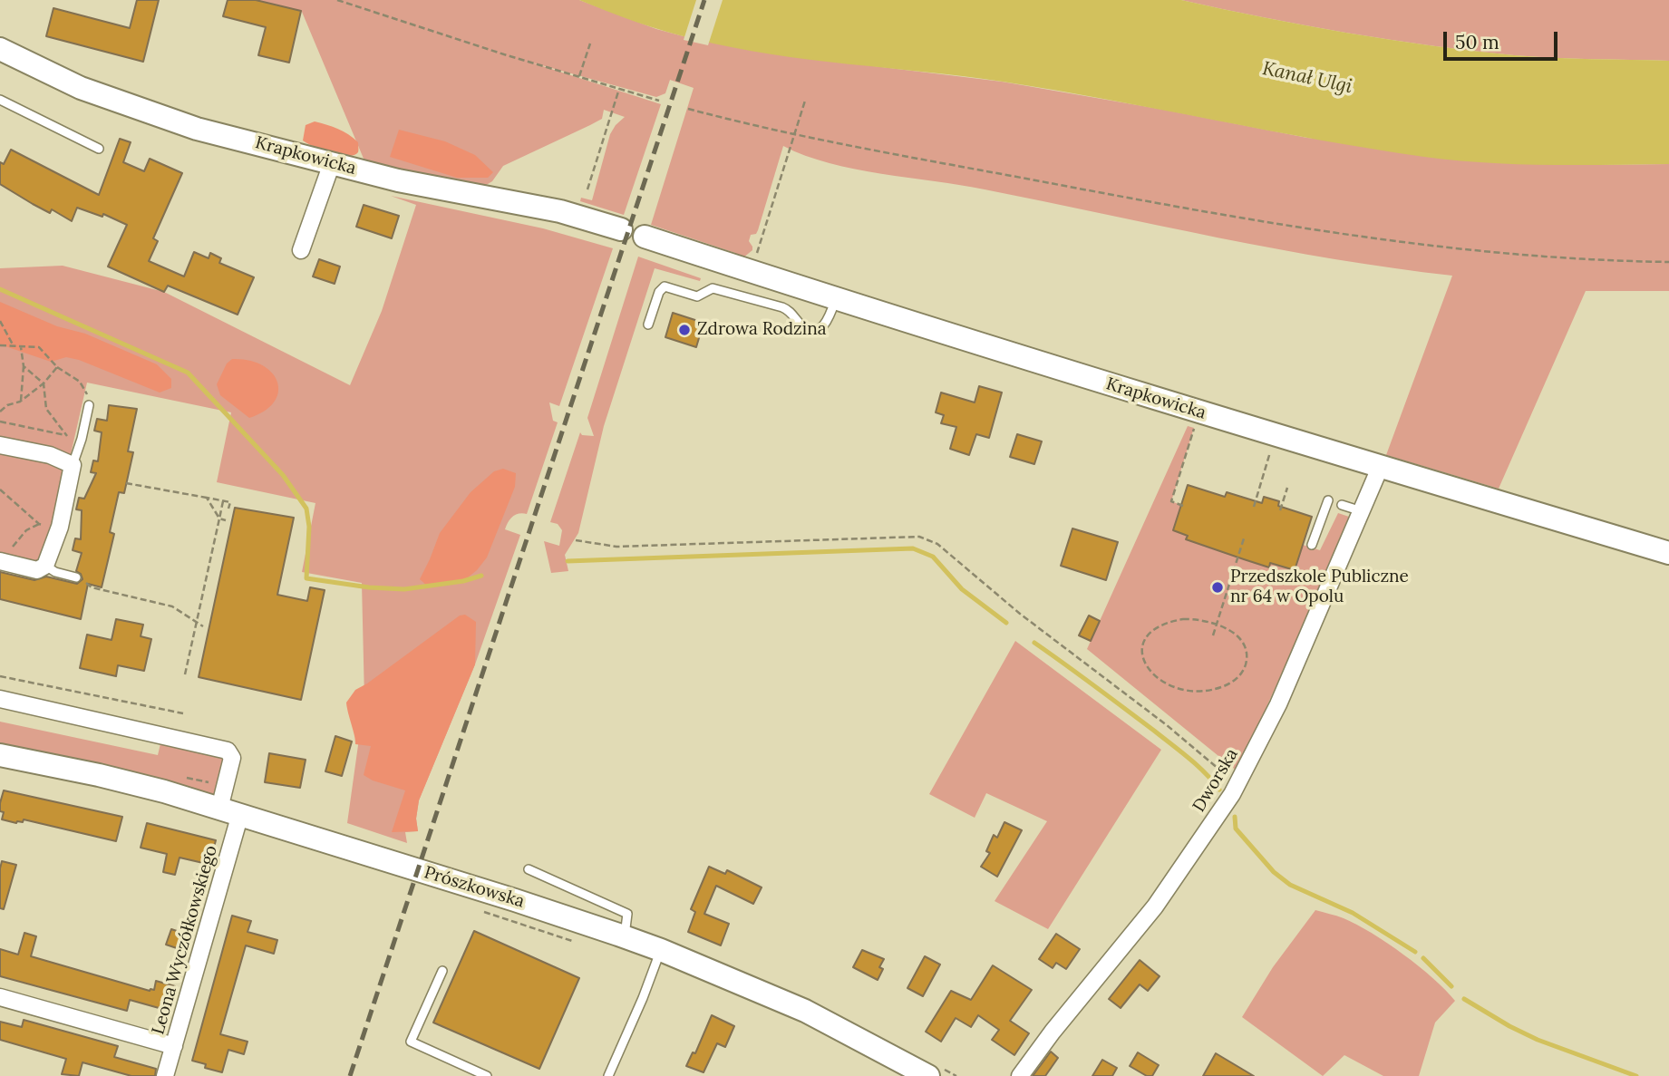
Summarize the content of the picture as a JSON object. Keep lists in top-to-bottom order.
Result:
{
  "streets": {
    "street": [
      "Krapkowicka",
      "Dworska",
      "Prószkowska",
      "Leona Wyczółkowskiego"
    ]
  },
  "crossings": [
    ["Krapkowicka", "Dworska"],
    ["Prószkowska", "Leona Wyczółkowskiego"]
  ],
  "water": ["Kanał Ulgi"],
  "places": ["Zdrowa Rodzina", "Przedszkole Publiczne nr 64 w Opolu"],
  "scale_bar": "50 m"
}
